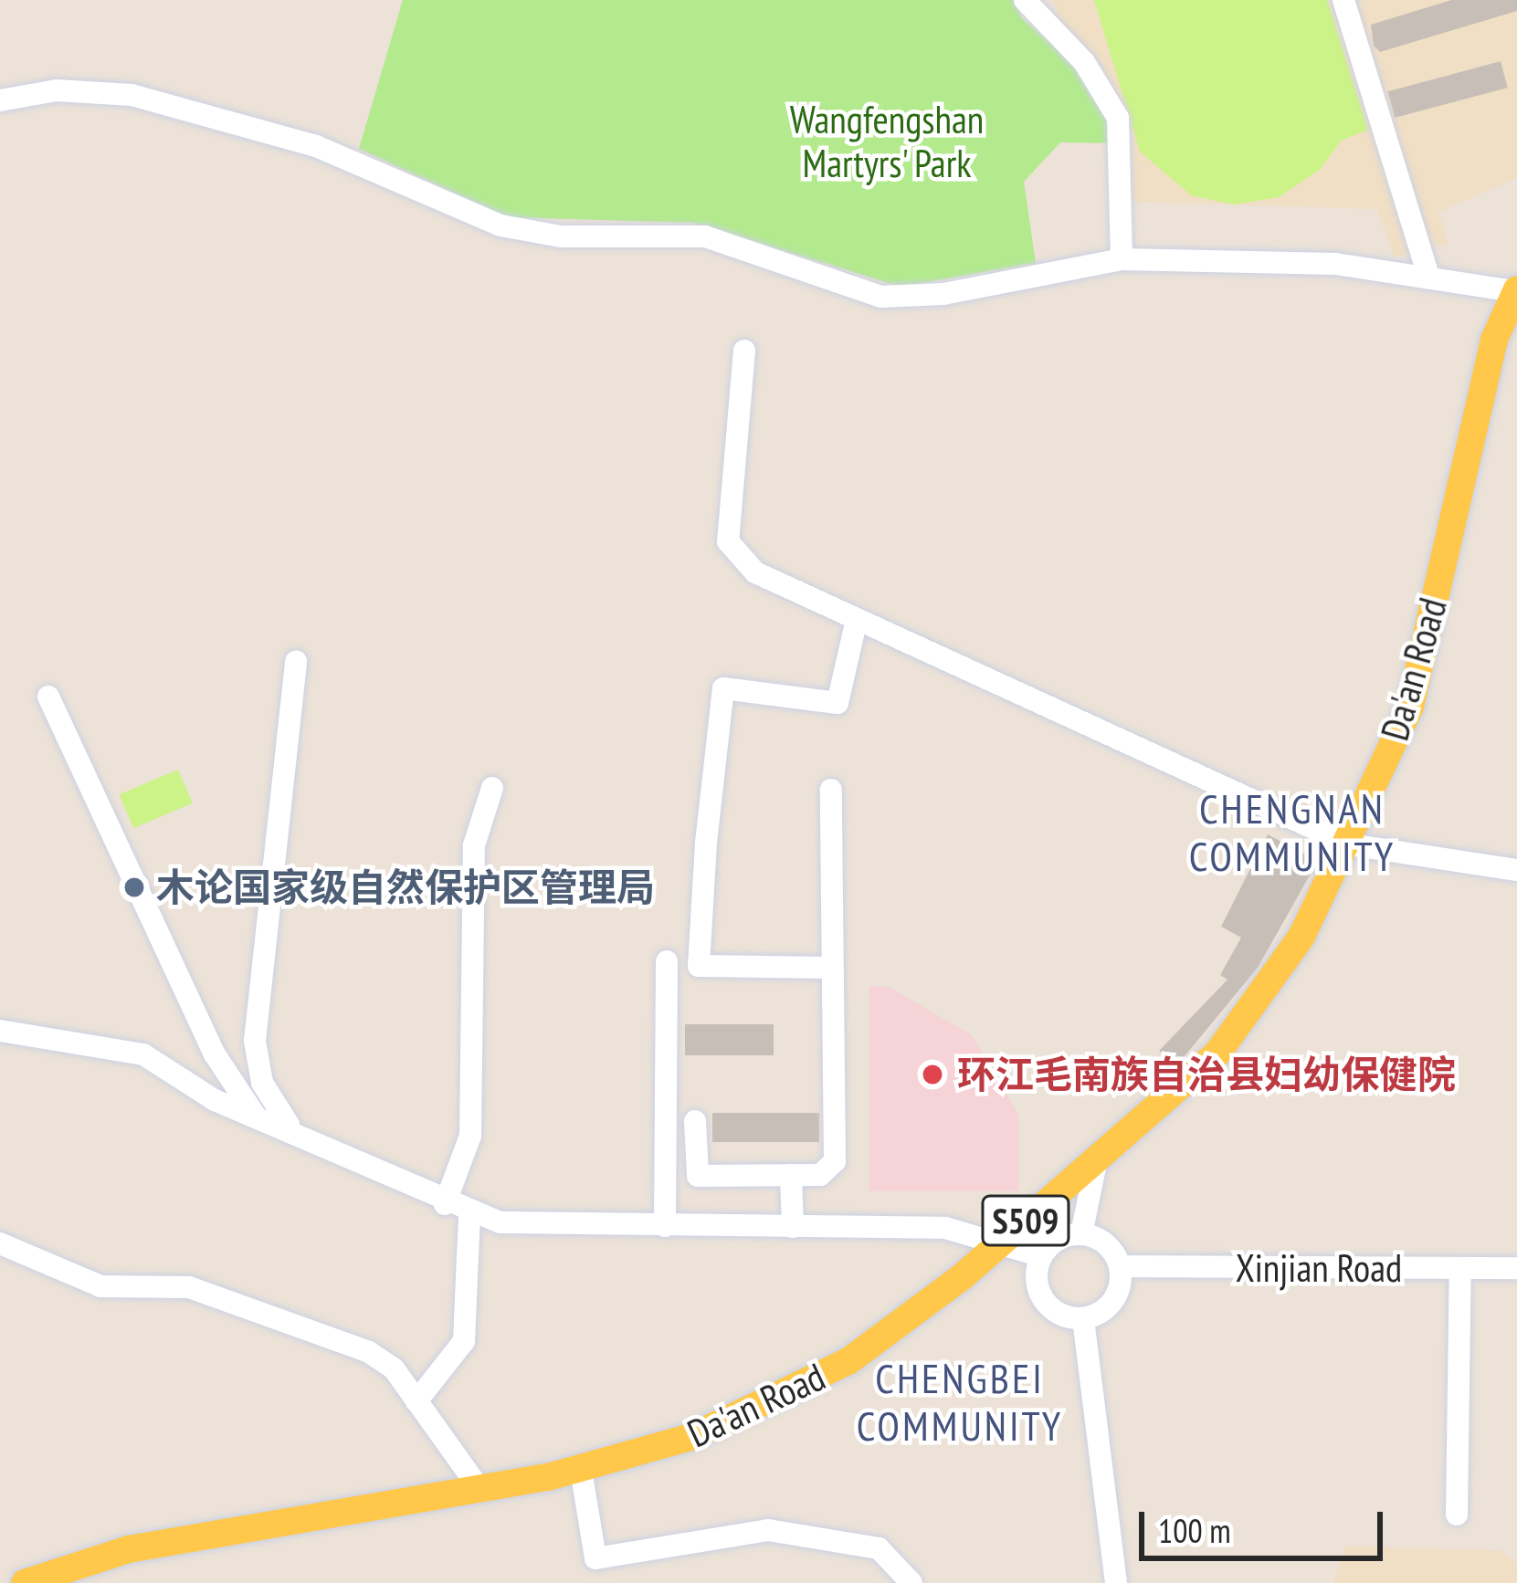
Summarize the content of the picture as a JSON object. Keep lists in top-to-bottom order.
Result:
{
  "streets": {
    "main road": ["Da'an Road", "S509"],
    "street": ["Xinjian Road"]
  },
  "districts": ["CHENGNAN COMMUNITY", "CHENGBEI COMMUNITY"],
  "parks": ["Wangfengshan Martyrs' Park"],
  "places": ["木论国家级自然保护区管理局", "环江毛南族自治县妇幼保健院"],
  "scale_bar": "100 m"
}
